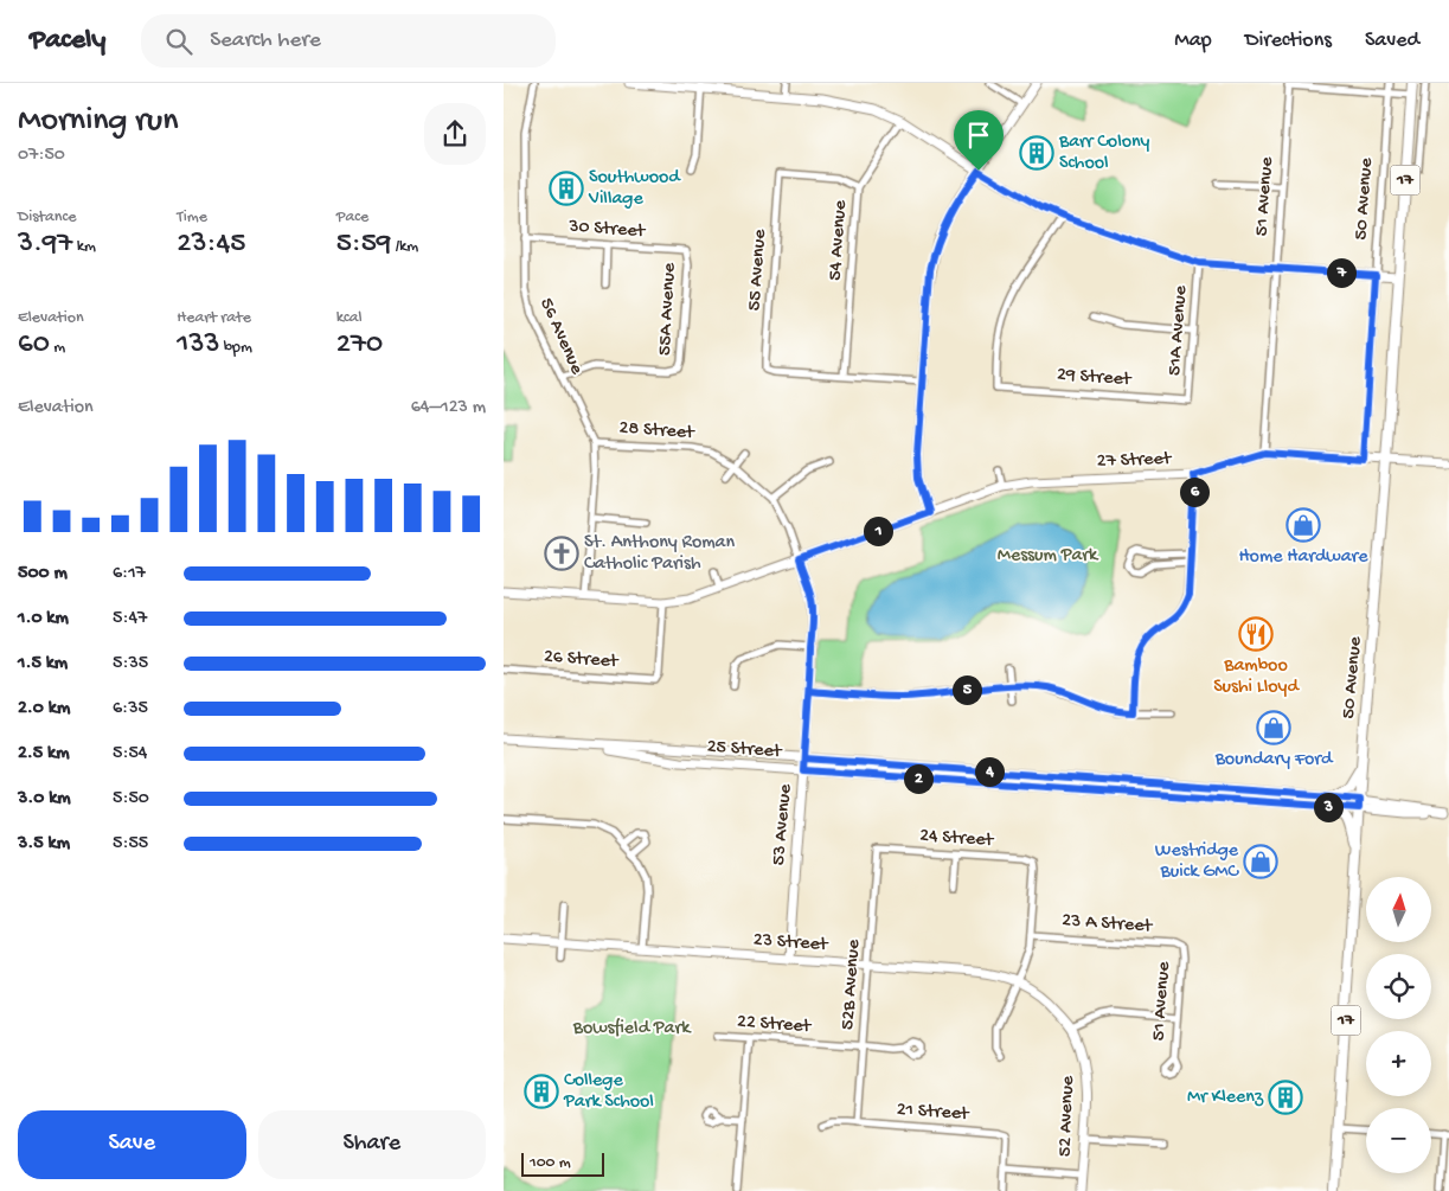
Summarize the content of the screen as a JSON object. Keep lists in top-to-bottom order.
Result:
{
  "streets": {
    "main road": ["17", "50 Avenue"],
    "street": [
      "51 Avenue",
      "30 Street",
      "54 Avenue",
      "55 Avenue",
      "55A Avenue",
      "51A Avenue",
      "56 Avenue",
      "29 Street",
      "28 Street",
      "27 Street",
      "26 Street",
      "25 Street",
      "53 Avenue",
      "24 Street",
      "23 A Street",
      "23 Street",
      "52B Avenue",
      "22 Street",
      "21 Street",
      "52 Avenue"
    ]
  },
  "crossings": [
    ["51 Avenue", "27 Street"],
    ["51 Avenue", "23 A Street"],
    ["50 Avenue", "25 Street"],
    ["30 Street", "55A Avenue"],
    ["30 Street", "56 Avenue"],
    ["54 Avenue", "55 Avenue"],
    ["55A Avenue", "56 Avenue"],
    ["51A Avenue", "29 Street"],
    ["56 Avenue", "28 Street"],
    ["56 Avenue", "27 Street"],
    ["28 Street", "53 Avenue"],
    ["27 Street", "26 Street"],
    ["27 Street", "53 Avenue"],
    ["25 Street", "53 Avenue"],
    ["53 Avenue", "23 Street"],
    ["24 Street", "23 A Street"],
    ["24 Street", "52B Avenue"],
    ["23 Street", "52B Avenue"],
    ["23 Street", "52 Avenue"],
    ["52B Avenue", "22 Street"],
    ["52B Avenue", "21 Street"]
  ],
  "parks": ["Messum Park", "Bowsfield Park"],
  "places": {
    "building": [
      "Barr Colony School",
      "Southwood Village",
      "College Park School",
      "Mr Kleenz"
    ],
    "shop": ["Home Hardware", "Boundary Ford", "Westridge Buick GMC"],
    "church": ["St. Anthony Roman Catholic Parish"],
    "restaurant": ["Bamboo Sushi Lloyd"]
  },
  "scale_bar": "100 m",
  "north": "top",
  "page": {
    "header": "Pacely",
    "search": "Search here",
    "nav": ["Map", "Directions", "Saved"],
    "heading": ["Morning run", "07:50"],
    "stats": [
      ["Distance", "3.97 km"],
      ["Time", "23:45"],
      ["Pace", "5:59 /km"],
      ["Elevation", "60 m"],
      ["Heart rate", "133 bpm"],
      ["kcal", "270"]
    ],
    "pins": [
      "7",
      "6",
      "1",
      "5",
      "4",
      "2",
      "3"
    ],
    "chart": ["Elevation", "64–123 m"],
    "list": [
      {
        "name": "500 m",
        "note": "6:17"
      },
      {
        "name": "1.0 km",
        "note": "5:47"
      },
      {
        "name": "1.5 km",
        "note": "5:35"
      },
      {
        "name": "2.0 km",
        "note": "6:35"
      },
      {
        "name": "2.5 km",
        "note": "5:54"
      },
      {
        "name": "3.0 km",
        "note": "5:50"
      },
      {
        "name": "3.5 km",
        "note": "5:55"
      }
    ],
    "map_buttons": ["+", "−"],
    "buttons": ["Save", "Share"],
    "scale": "100 m"
  }
}
